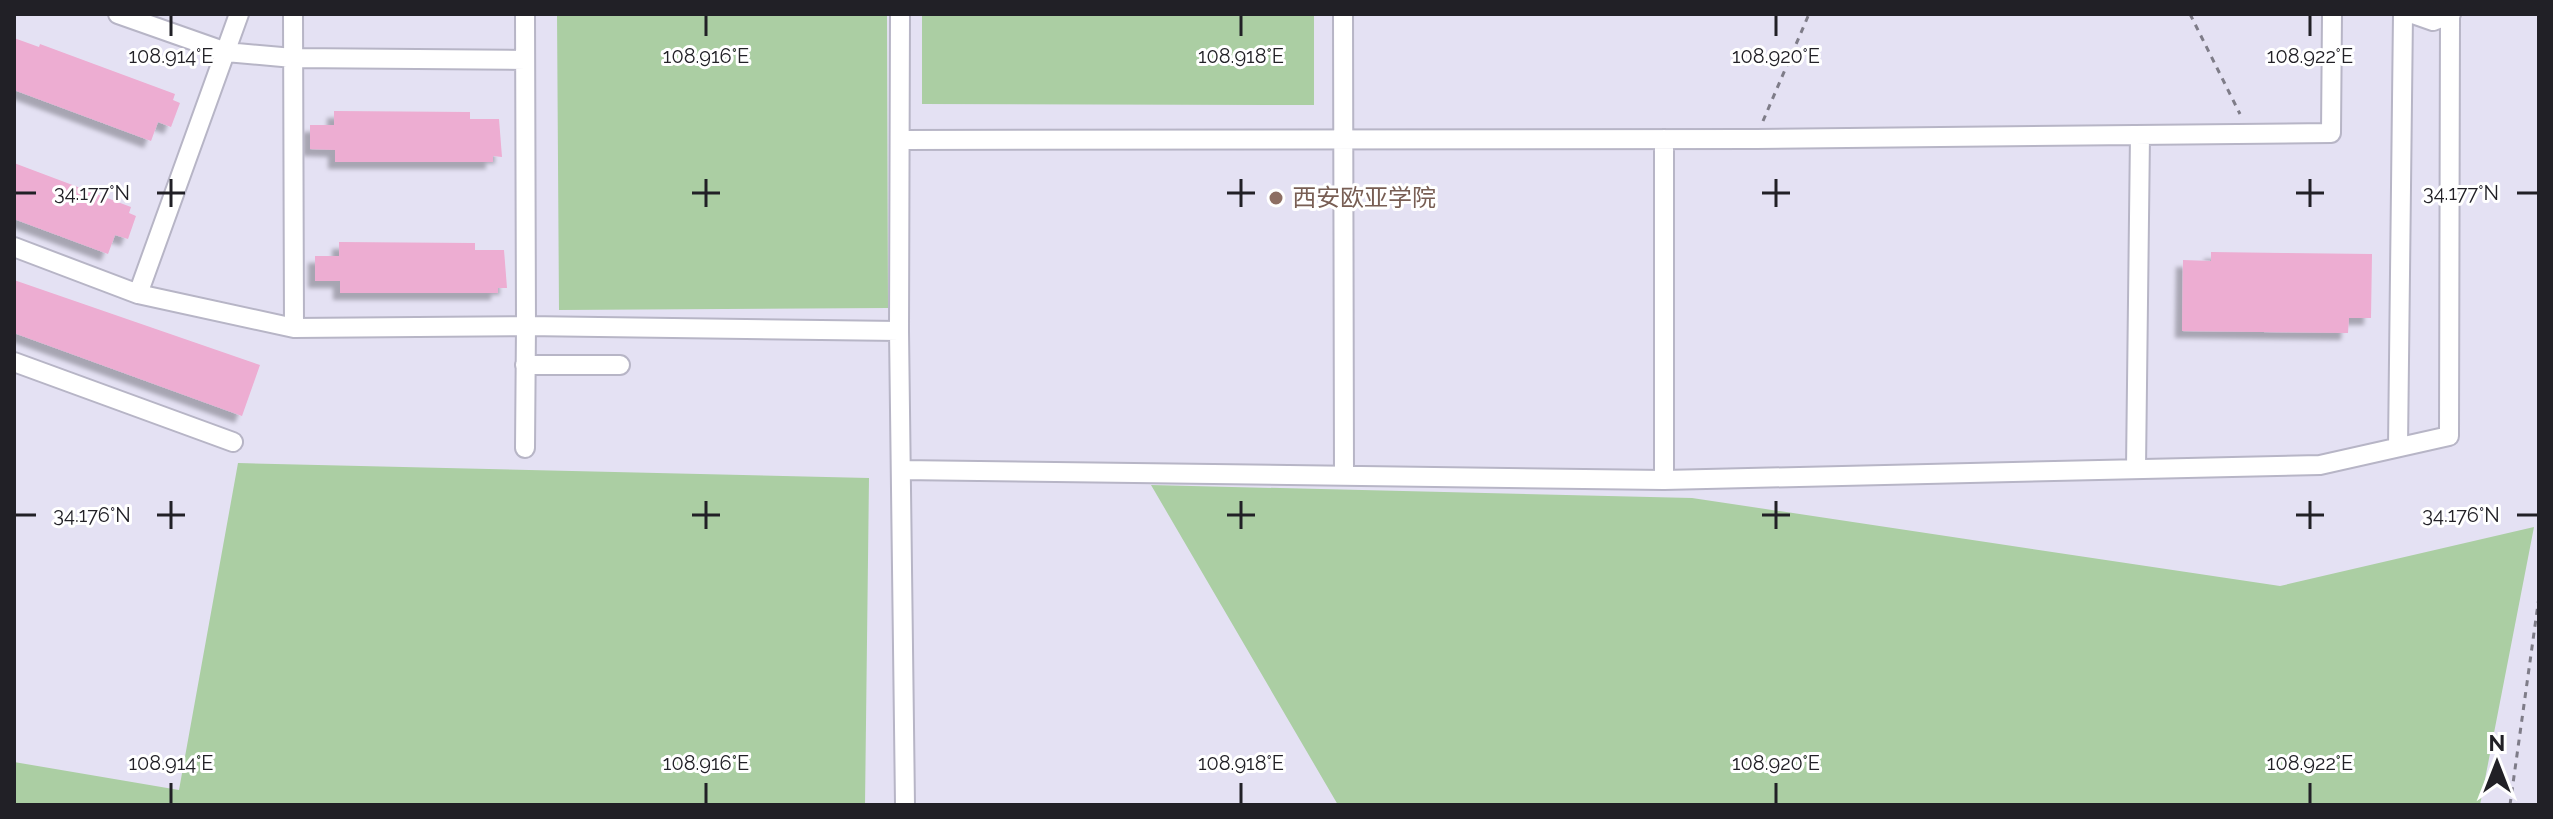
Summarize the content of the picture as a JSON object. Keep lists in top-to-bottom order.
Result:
{
  "places": ["西安欧亚学院"],
  "north": "top",
  "coordinates": [
    "108.914°E",
    "108.916°E",
    "108.918°E",
    "108.920°E",
    "108.922°E",
    "34.177°N",
    "34.176°N"
  ]
}
